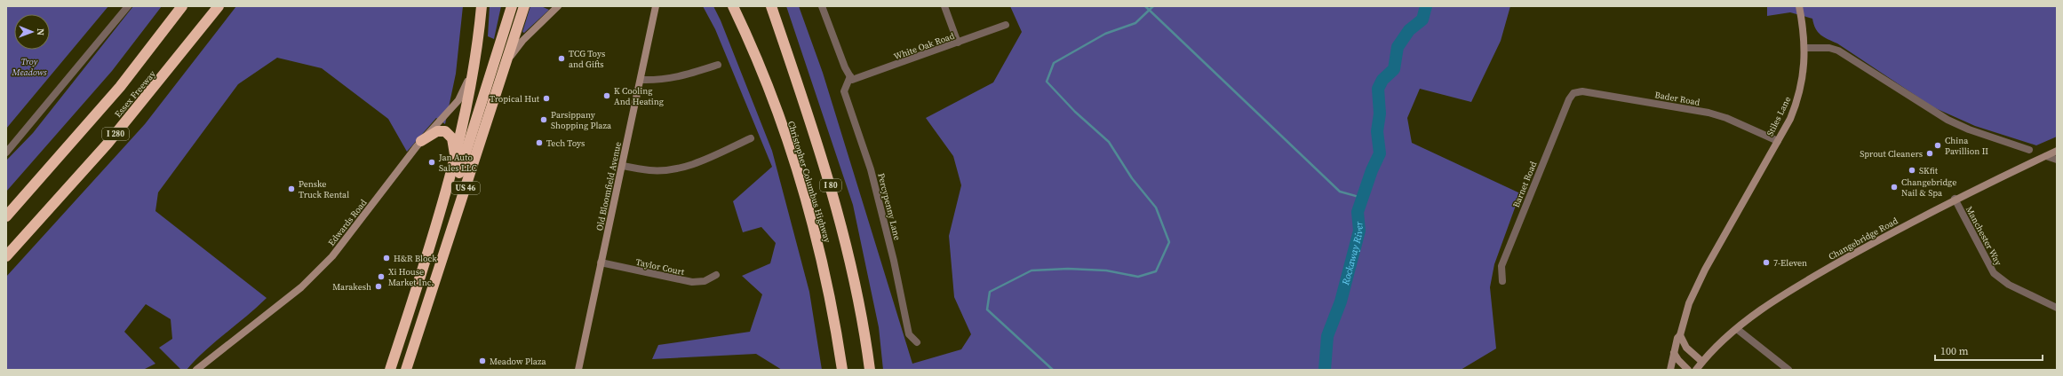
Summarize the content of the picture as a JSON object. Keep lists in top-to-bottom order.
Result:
{
  "streets": {
    "highway": [
      "Essex Freeway",
      "I 280",
      "Christopher Columbus Highway",
      "I 80",
      "US 46"
    ],
    "street": [
      "White Oak Road",
      "Bader Road",
      "Stiles Lane",
      "Barnet Road",
      "Old Bloomfield Avenue",
      "Percypenny Lane",
      "Edwards Road",
      "Manchester Way",
      "Changebridge Road",
      "Taylor Court"
    ]
  },
  "crossings": [
    ["White Oak Road", "Percypenny Lane"],
    ["Bader Road", "Stiles Lane"],
    ["Bader Road", "Barnet Road"],
    ["Old Bloomfield Avenue", "Taylor Court"],
    ["US 46", "Edwards Road"],
    ["Manchester Way", "Changebridge Road"]
  ],
  "water": ["Rockaway River"],
  "parks": ["Troy Meadows"],
  "places": [
    "TCG Toys and Gifts",
    "K Cooling And Heating",
    "Tropical Hut",
    "Parsippany Shopping Plaza",
    "Tech Toys",
    "China Pavillion II",
    "Sprout Cleaners",
    "Jan Auto Sales LLC",
    "SKfit",
    "Changebridge Nail & Spa",
    "Penske Truck Rental",
    "H&R Block",
    "7-Eleven",
    "Xi House Market Inc.",
    "Marakesh",
    "Meadow Plaza"
  ],
  "scale_bar": "100 m",
  "north": "right"
}
